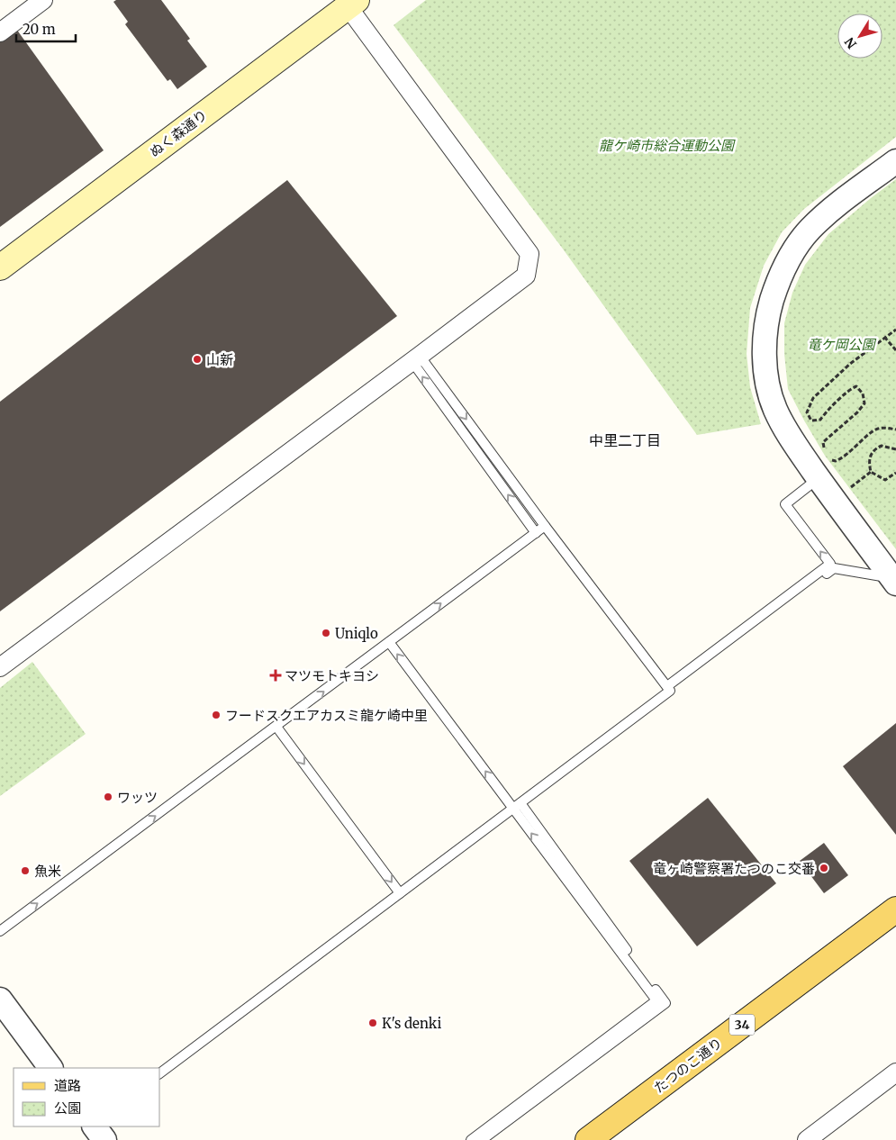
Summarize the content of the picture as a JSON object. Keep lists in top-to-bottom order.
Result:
{
  "streets": {
    "main road": ["ぬく森通り", "34", "たつのこ通り"]
  },
  "districts": ["中里二丁目"],
  "parks": ["龍ケ崎市総合運動公園", "竜ケ岡公園"],
  "places": {
    "other": [
      "山新",
      "Uniqlo",
      "フードスクエアカスミ龍ケ崎中里",
      "ワッツ",
      "竜ヶ崎警察署たつのこ交番",
      "魚米",
      "K's denki"
    ],
    "health": ["マツモトキヨシ"]
  },
  "legend": ["道路", "公園"],
  "scale_bar": "20 m",
  "north": "bottom left"
}
